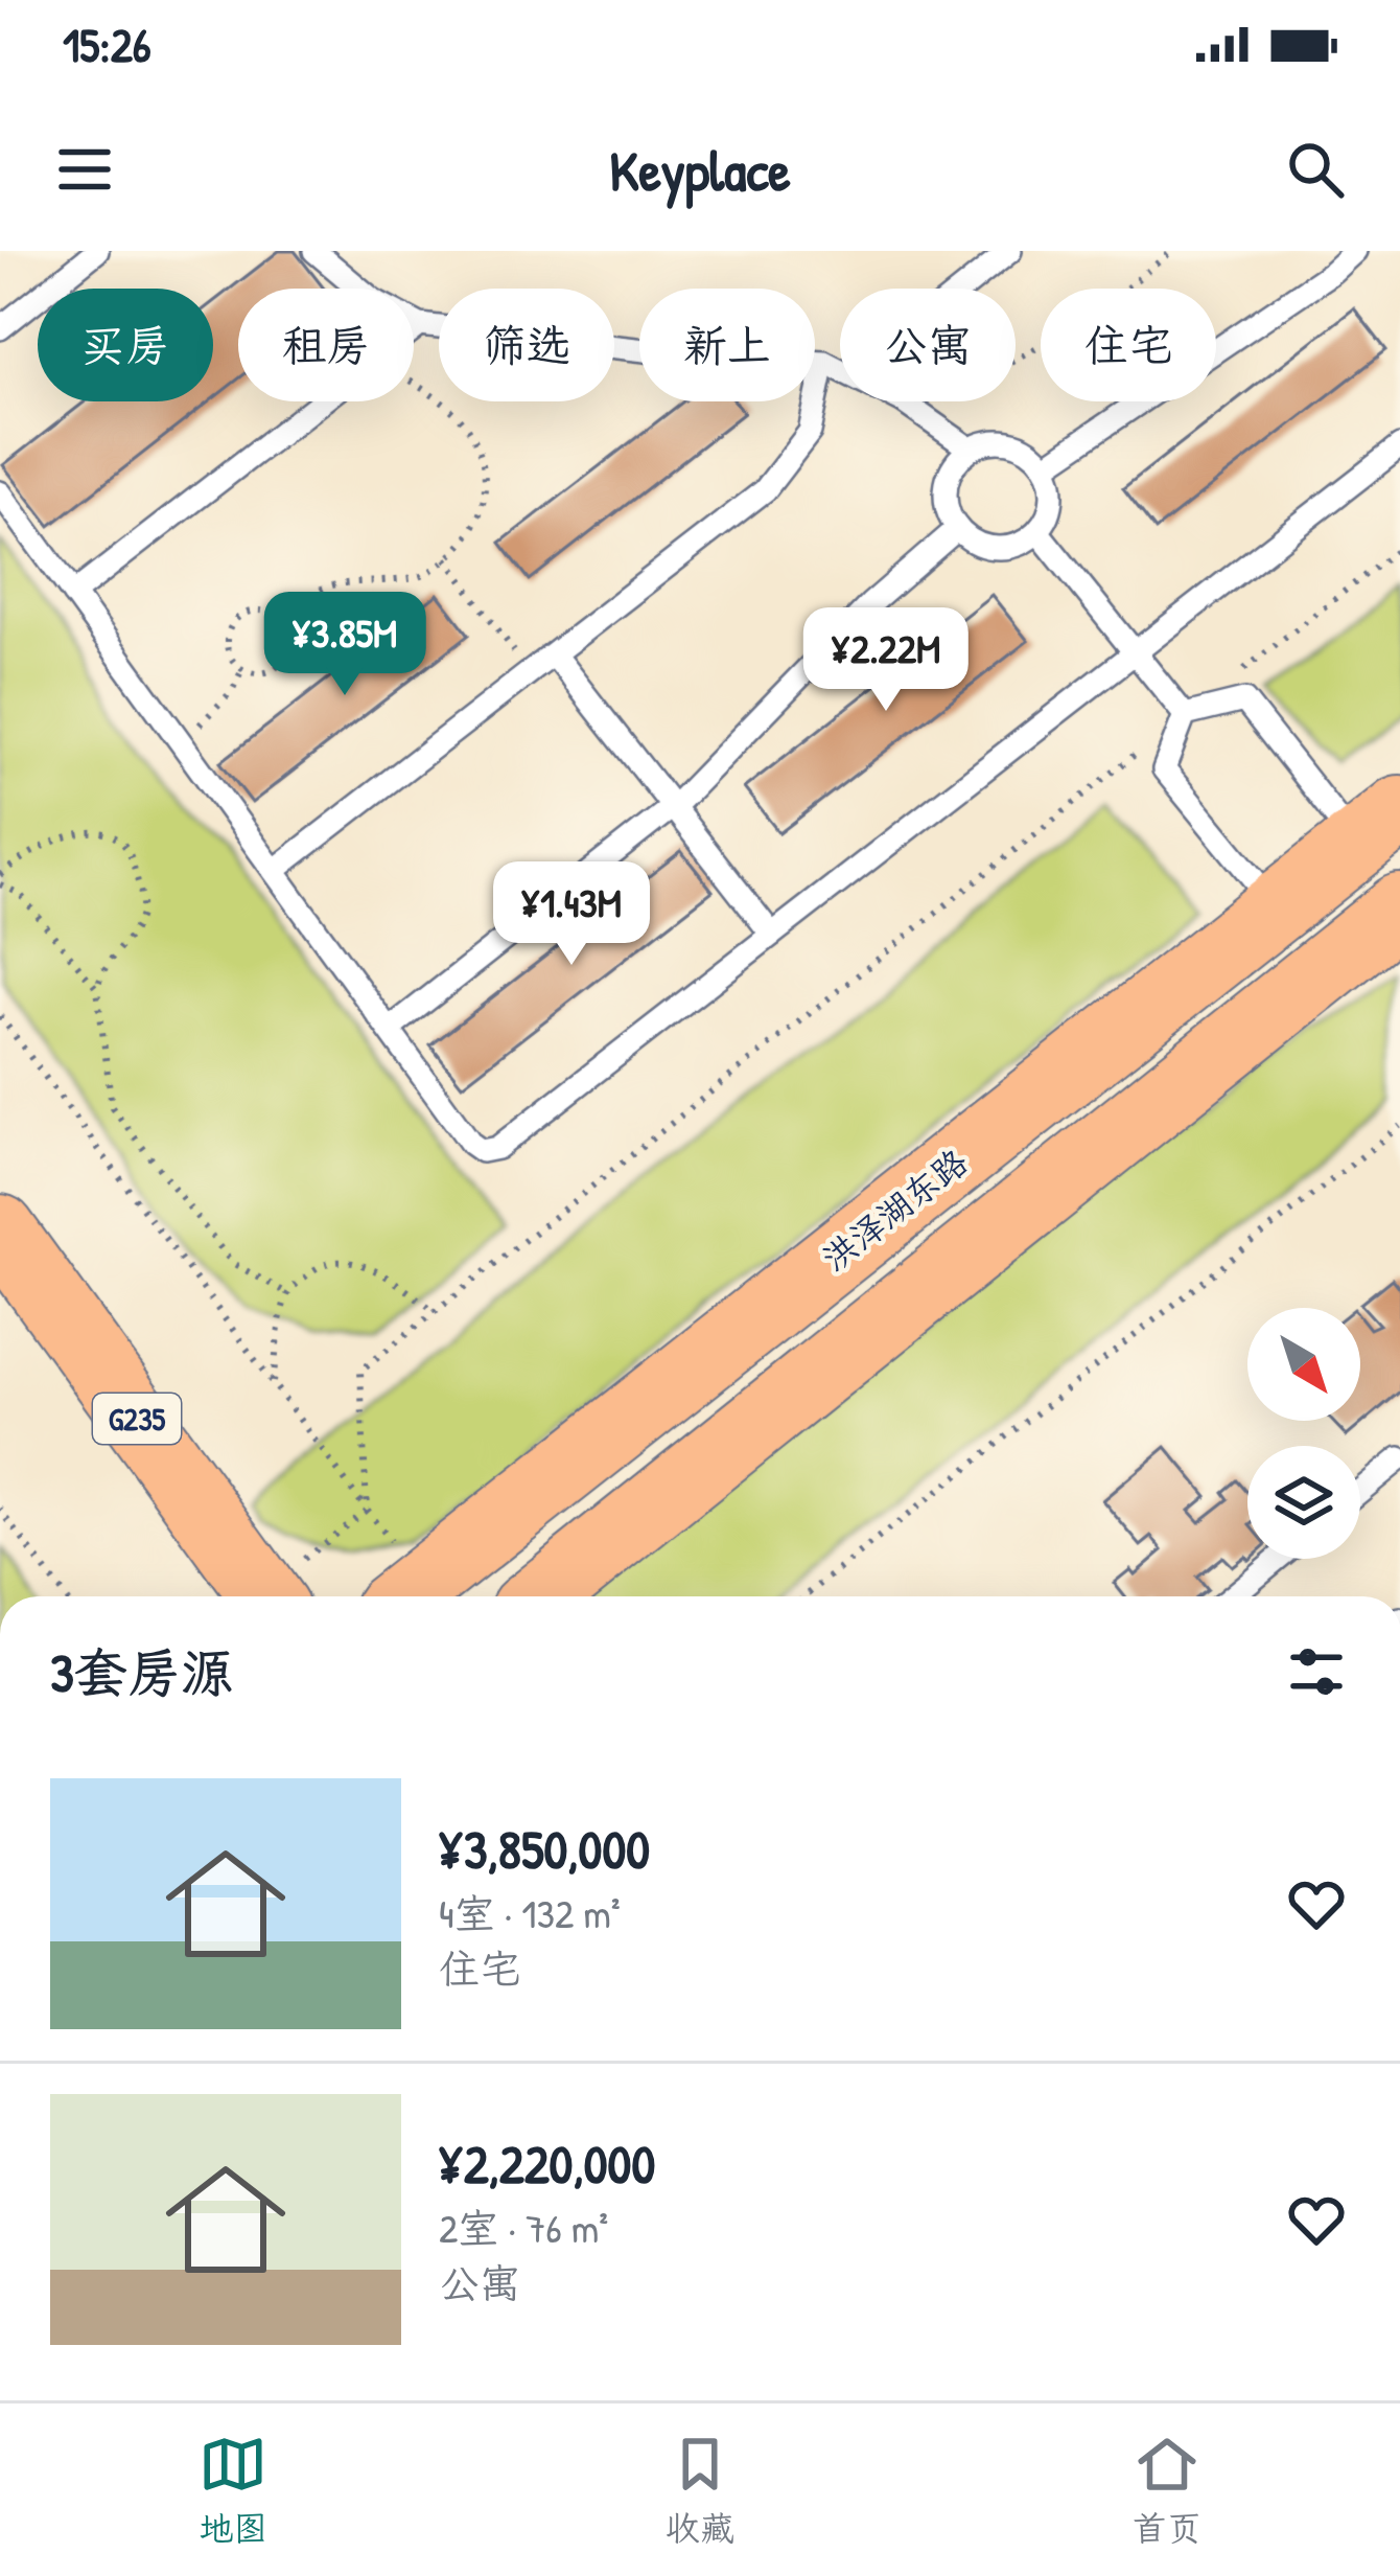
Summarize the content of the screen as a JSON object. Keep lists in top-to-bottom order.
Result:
{
  "streets": {
    "main road": ["洪泽湖东路", "G235"]
  },
  "north": "bottom right",
  "page": {
    "status": "15:26",
    "header": "Keyplace",
    "chip": [
      "买房",
      "租房",
      "筛选",
      "新上",
      "公寓",
      "住宅"
    ],
    "price": ["¥3.85M", "¥2.22M", "¥1.43M"],
    "heading": "3套房源",
    "list": [
      {
        "name": "¥3,850,000",
        "note": "4室 · 132 m² · 住宅"
      },
      {
        "name": "¥2,220,000",
        "note": "2室 · 76 m² · 公寓"
      }
    ],
    "tabs": ["地图", "收藏", "首页"]
  }
}
